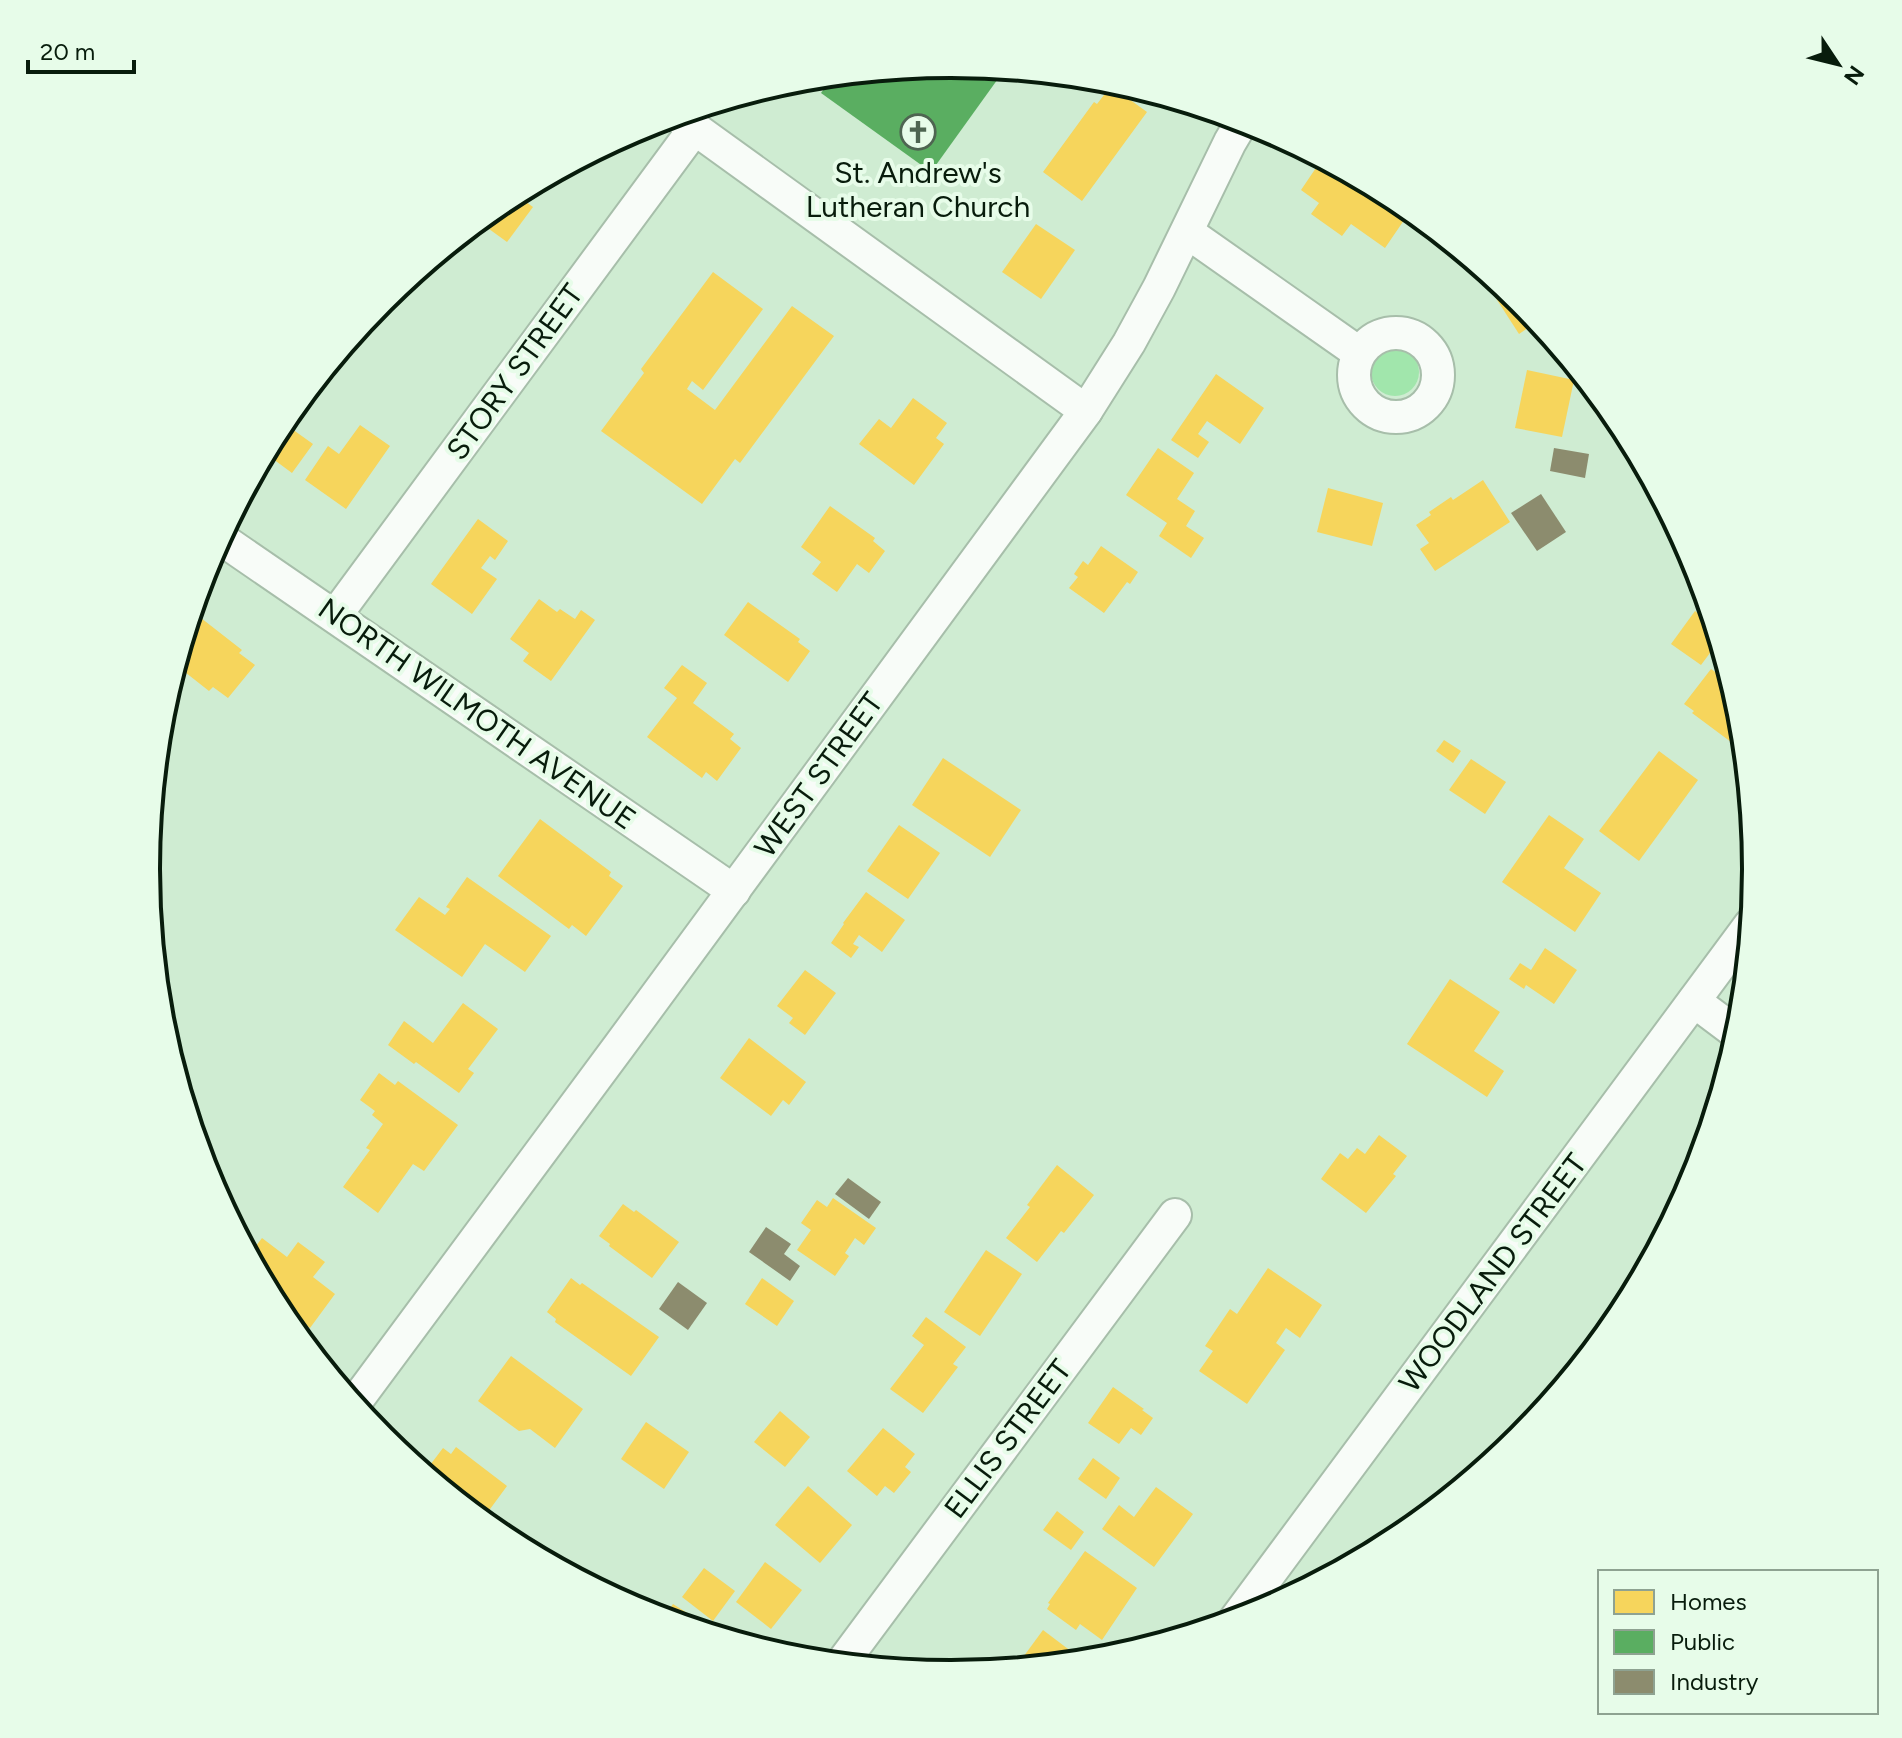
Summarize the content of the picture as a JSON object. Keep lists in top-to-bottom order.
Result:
{
  "streets": {
    "street": [
      "STORY STREET",
      "NORTH WILMOTH AVENUE",
      "WEST STREET",
      "WOODLAND STREET",
      "ELLIS STREET"
    ]
  },
  "crossings": [
    ["STORY STREET", "NORTH WILMOTH AVENUE"],
    ["NORTH WILMOTH AVENUE", "WEST STREET"]
  ],
  "places": {
    "church": ["St. Andrew's Lutheran Church"]
  },
  "legend": ["Homes", "Public", "Industry"],
  "scale_bar": "20 m",
  "north": "bottom right"
}
